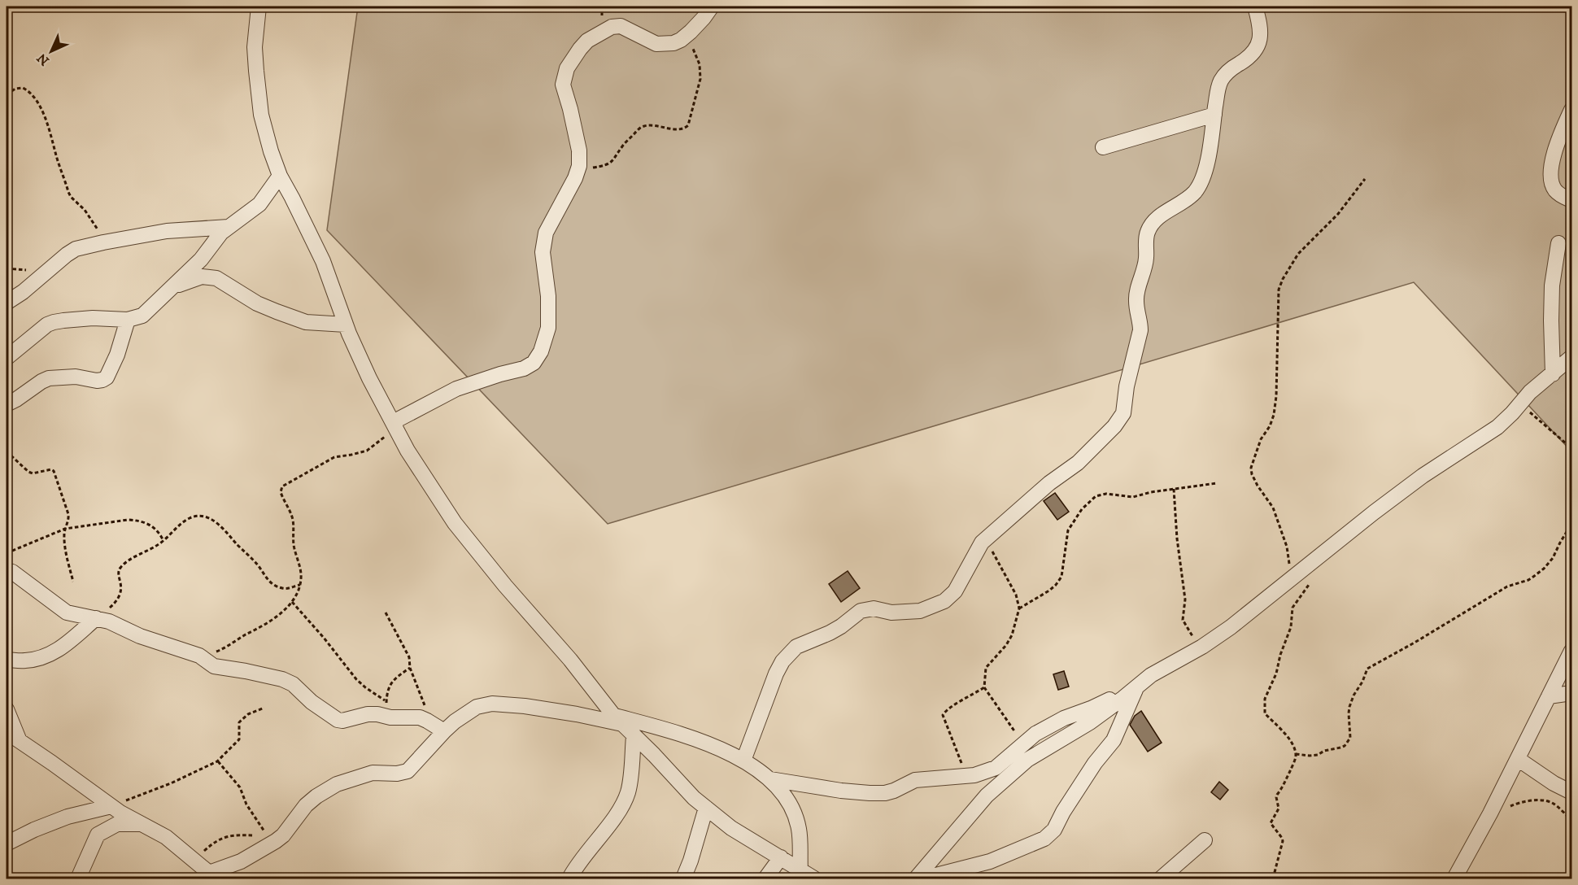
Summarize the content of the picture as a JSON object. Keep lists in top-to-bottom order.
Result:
{
  "north": "bottom left"
}
